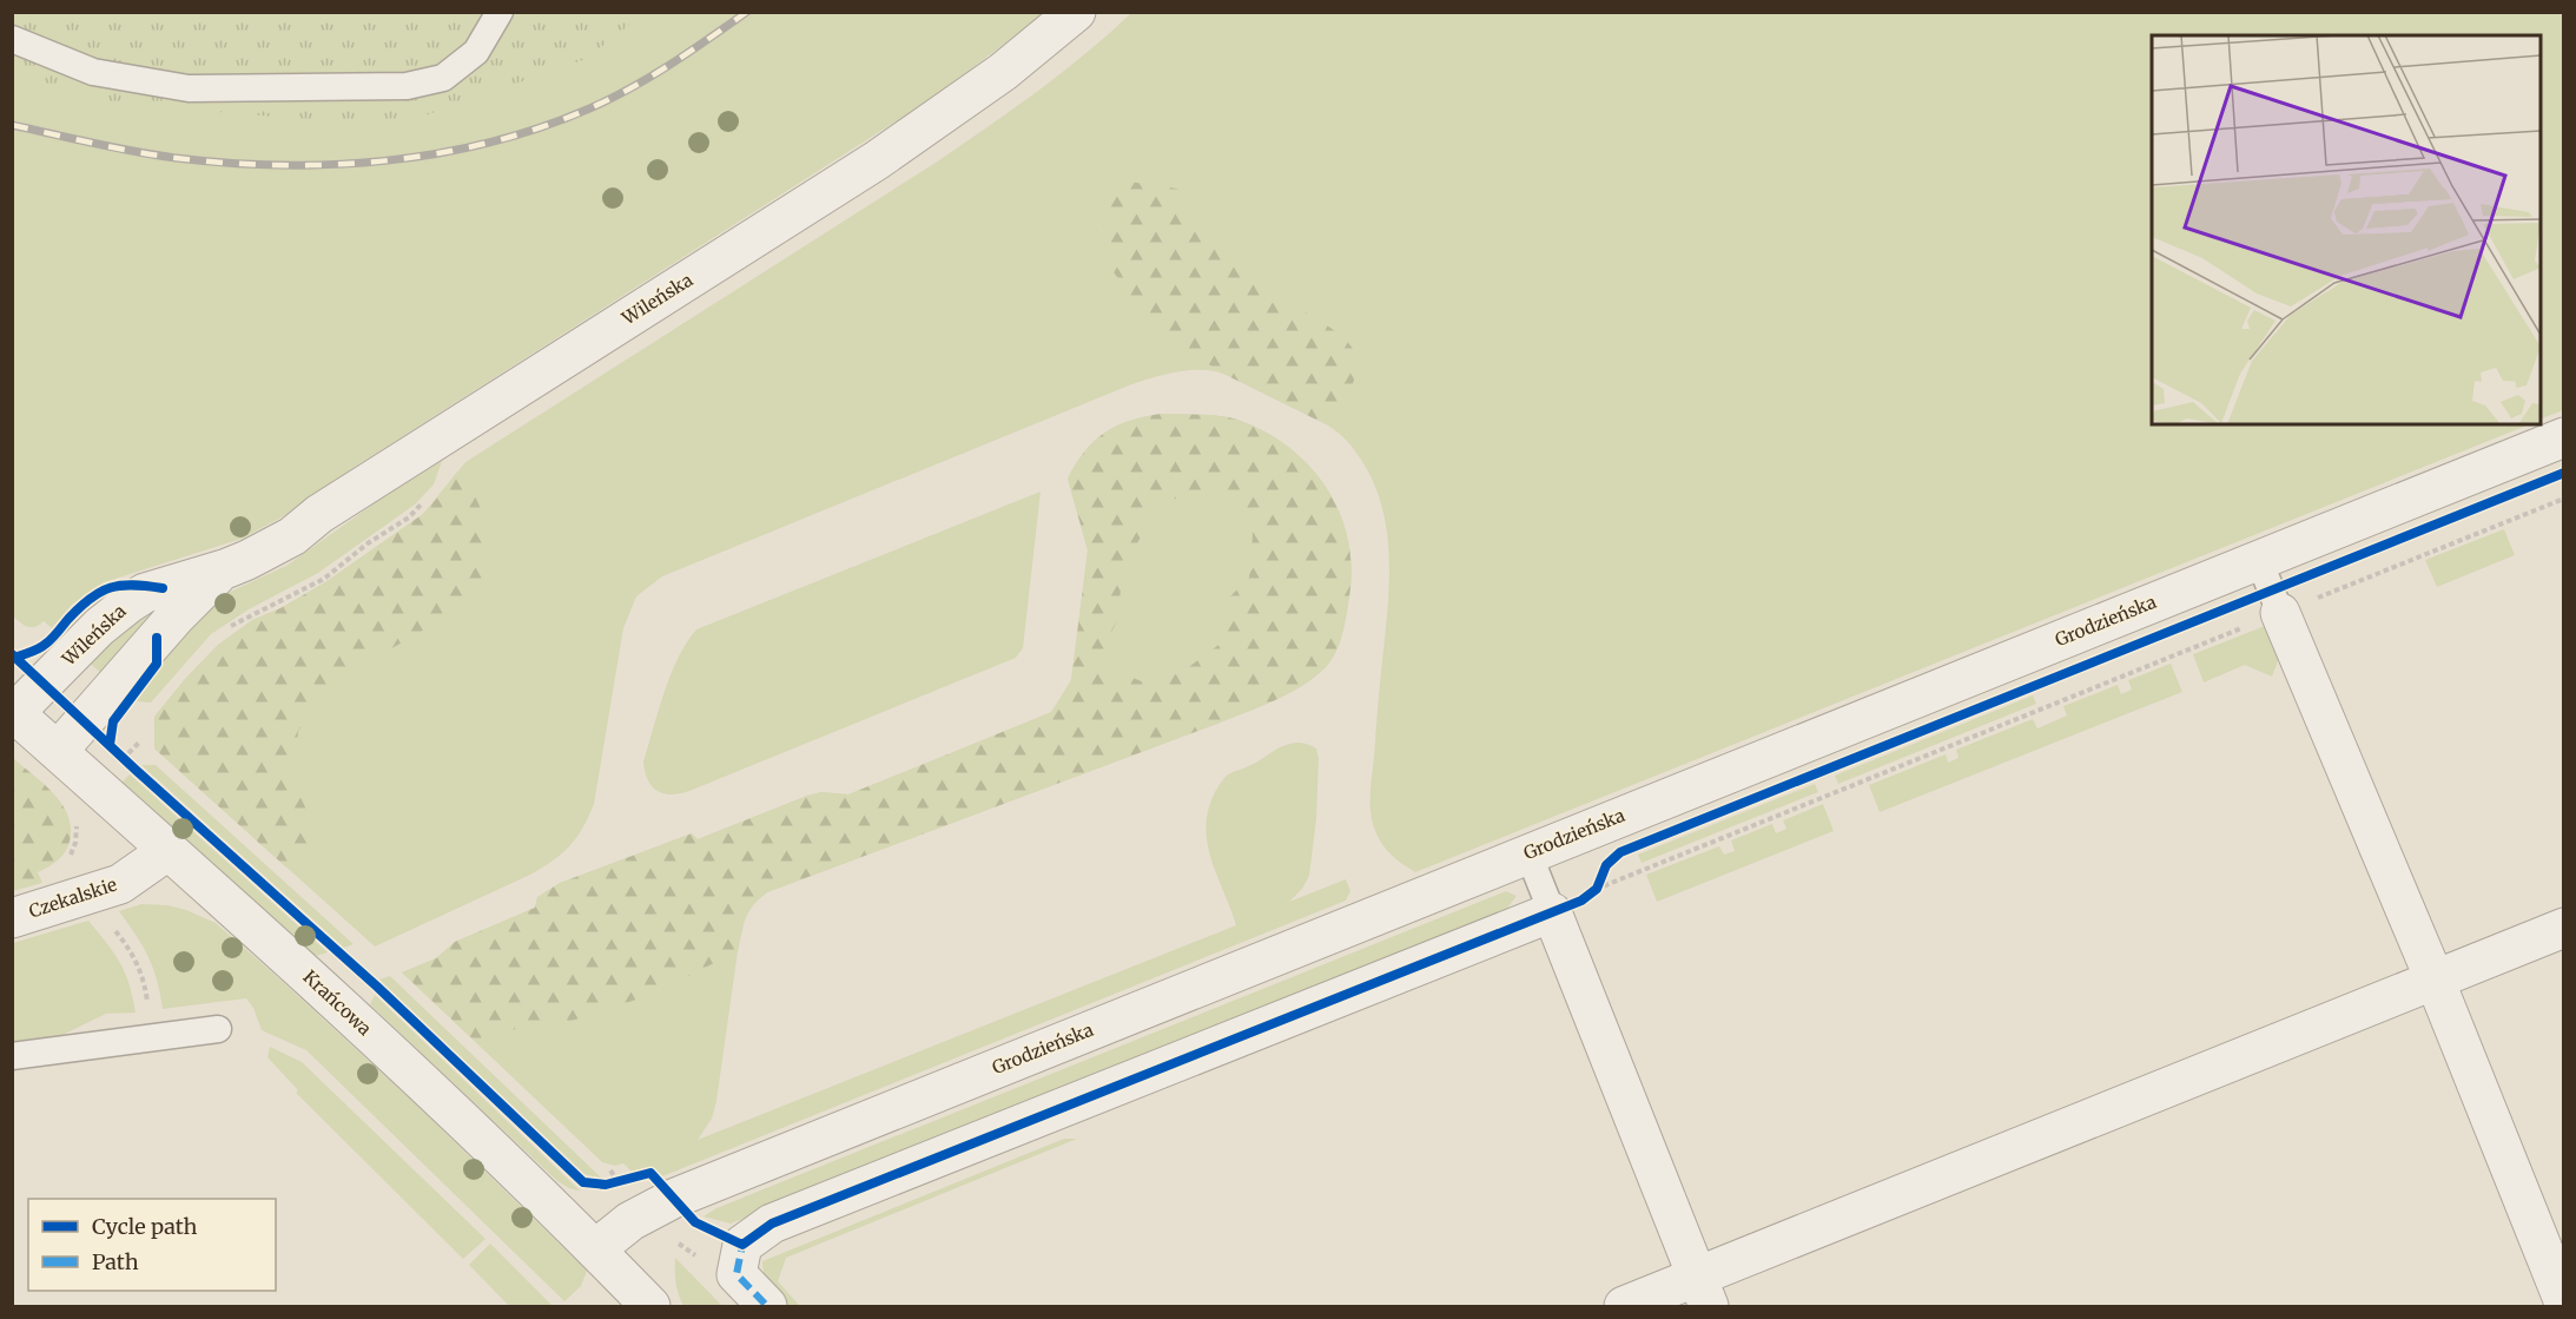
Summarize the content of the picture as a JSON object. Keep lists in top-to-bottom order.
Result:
{
  "streets": {
    "street": [
      "Wileńska",
      "Grodzieńska",
      "Czekalskie",
      "Krańcowa"
    ]
  },
  "crossings": [
    ["Wileńska", "Krańcowa"],
    ["Grodzieńska", "Krańcowa"],
    ["Czekalskie", "Krańcowa"]
  ],
  "legend": ["Cycle path", "Path"]
}
